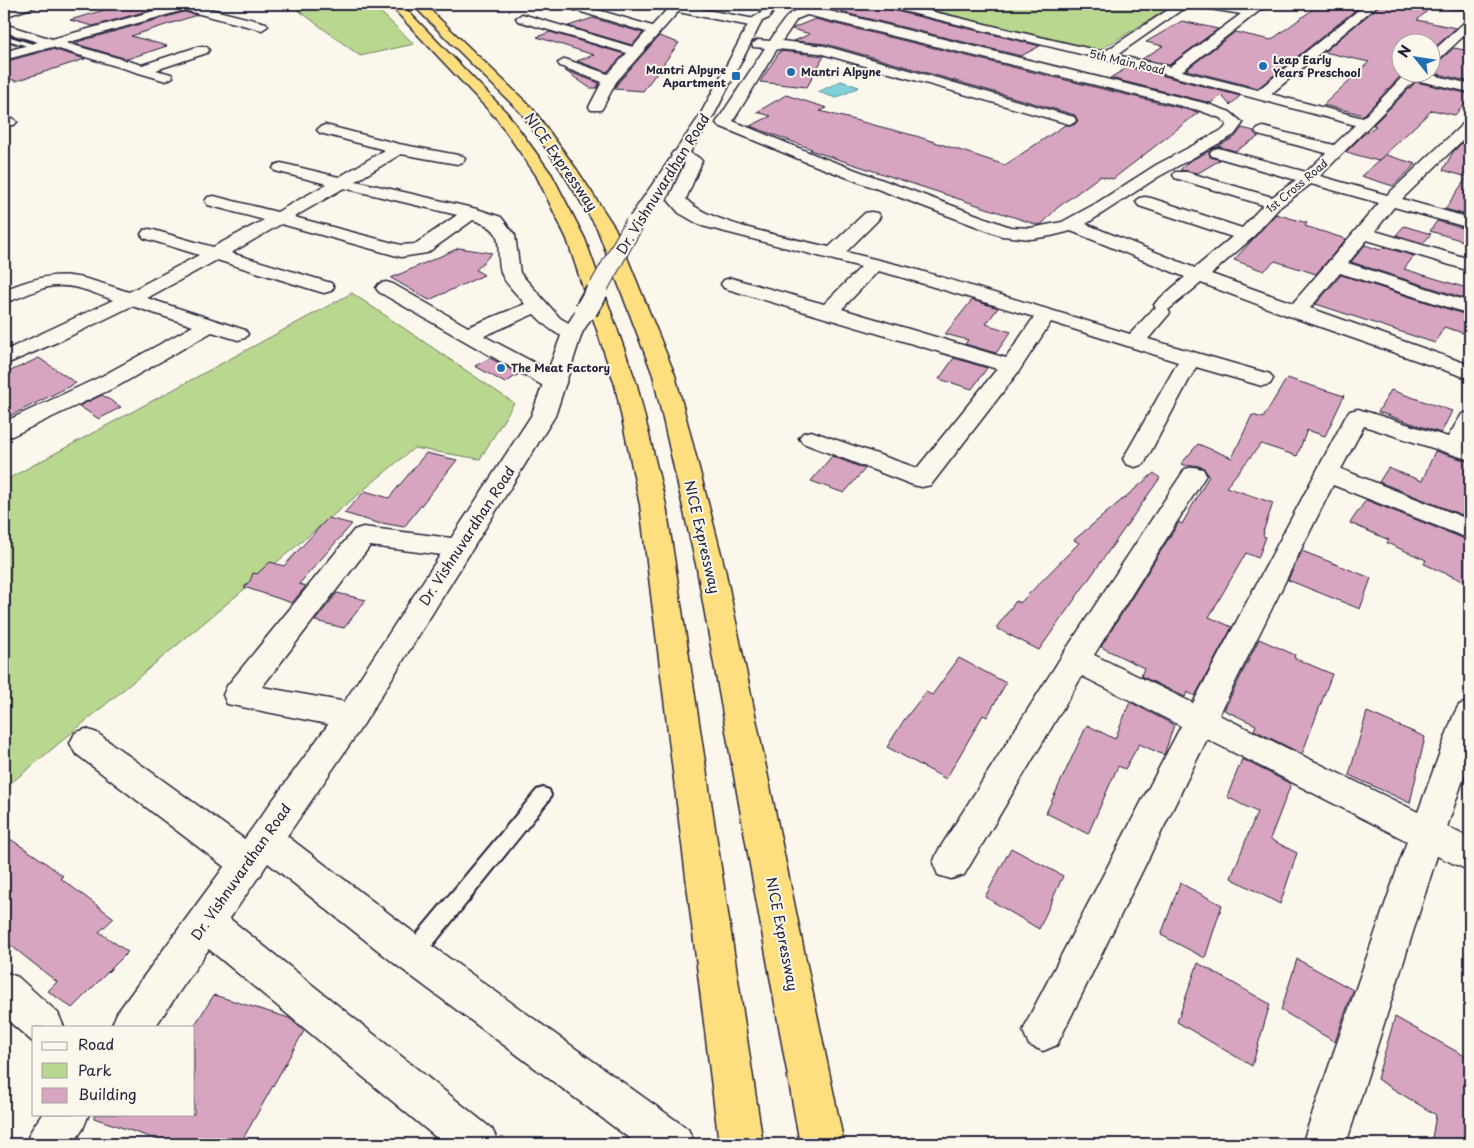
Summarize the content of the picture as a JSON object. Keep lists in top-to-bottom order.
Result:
{
  "streets": {
    "highway": ["NICE Expressway"],
    "street": ["5th Main Road", "Dr. Vishnuvardhan Road", "1st Cross Road"]
  },
  "crossings": [
    ["5th Main Road", "1st Cross Road"]
  ],
  "places": {
    "other": ["Leap Early Years Preschool", "Mantri Alpyne", "The Meat Factory"],
    "transit": ["Mantri Alpyne Apartment"]
  },
  "legend": ["Road", "Park", "Building"],
  "north": "top left"
}
